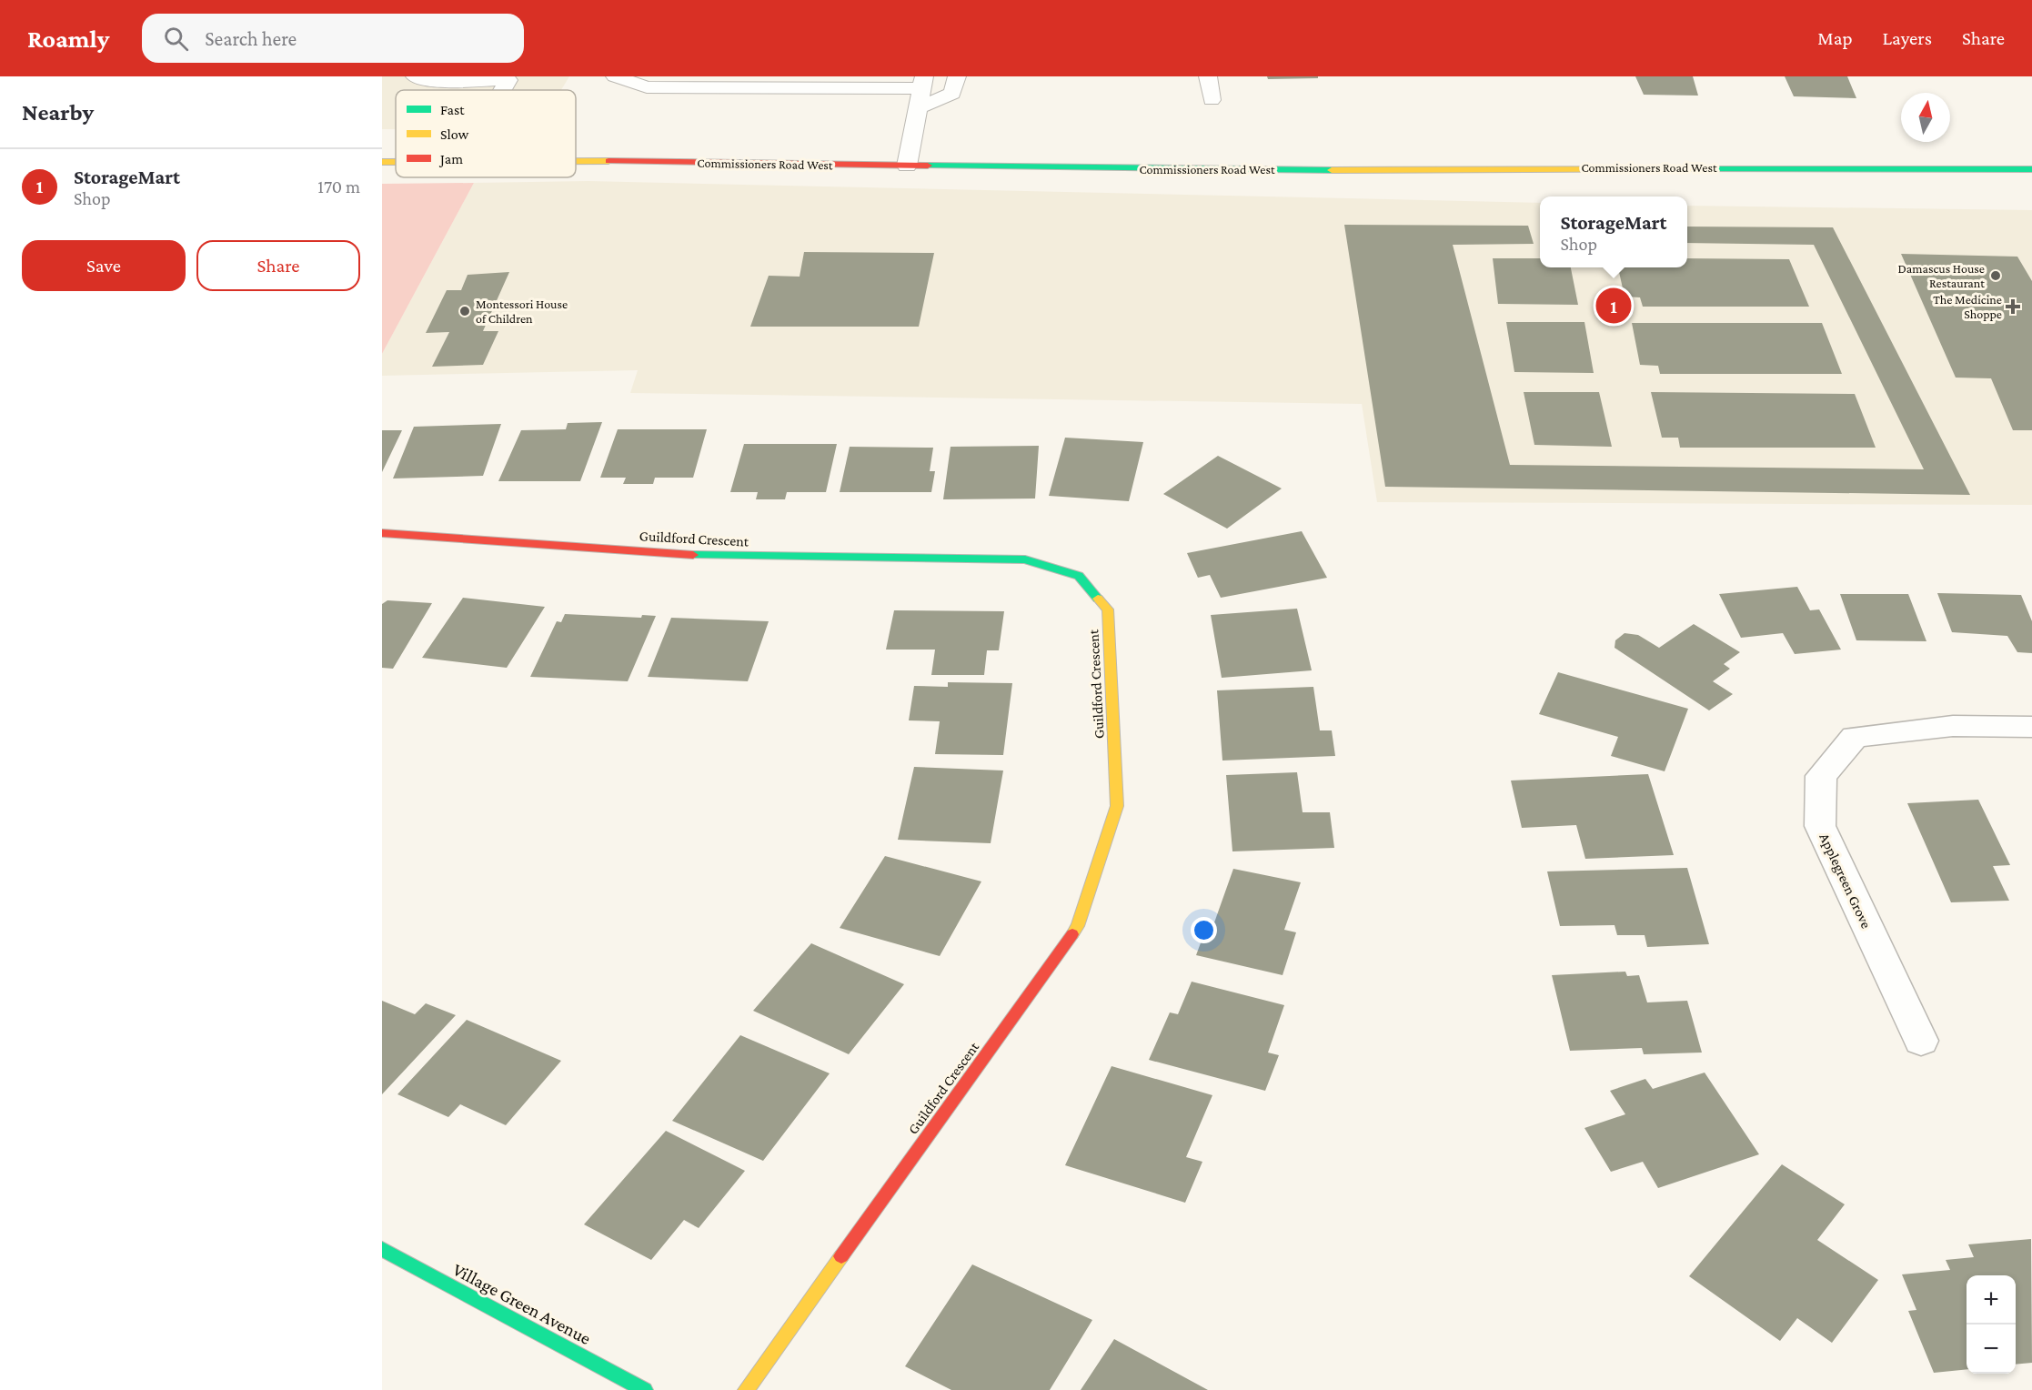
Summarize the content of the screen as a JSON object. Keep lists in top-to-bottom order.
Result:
{
  "streets": {
    "main road": ["Commissioners Road West", "Guildford Crescent", "Village Green Avenue"],
    "street": ["Applegreen Grove"]
  },
  "places": {
    "other": ["Damascus House Restaurant", "Montessori House of Children"],
    "health": ["The Medicine Shoppe"]
  },
  "legend": ["Fast", "Slow", "Jam"],
  "north": "top",
  "page": {
    "header": "Roamly",
    "search": "Search here",
    "nav": ["Map", "Layers", "Share"],
    "heading": "Nearby",
    "list": [
      {
        "mark": "1",
        "name": "StorageMart",
        "note": "Shop",
        "value": "170 m"
      }
    ],
    "popup": ["StorageMart", "Shop"],
    "buttons": ["Save", "Share"],
    "pins": "1",
    "map_buttons": ["+", "−"]
  }
}
